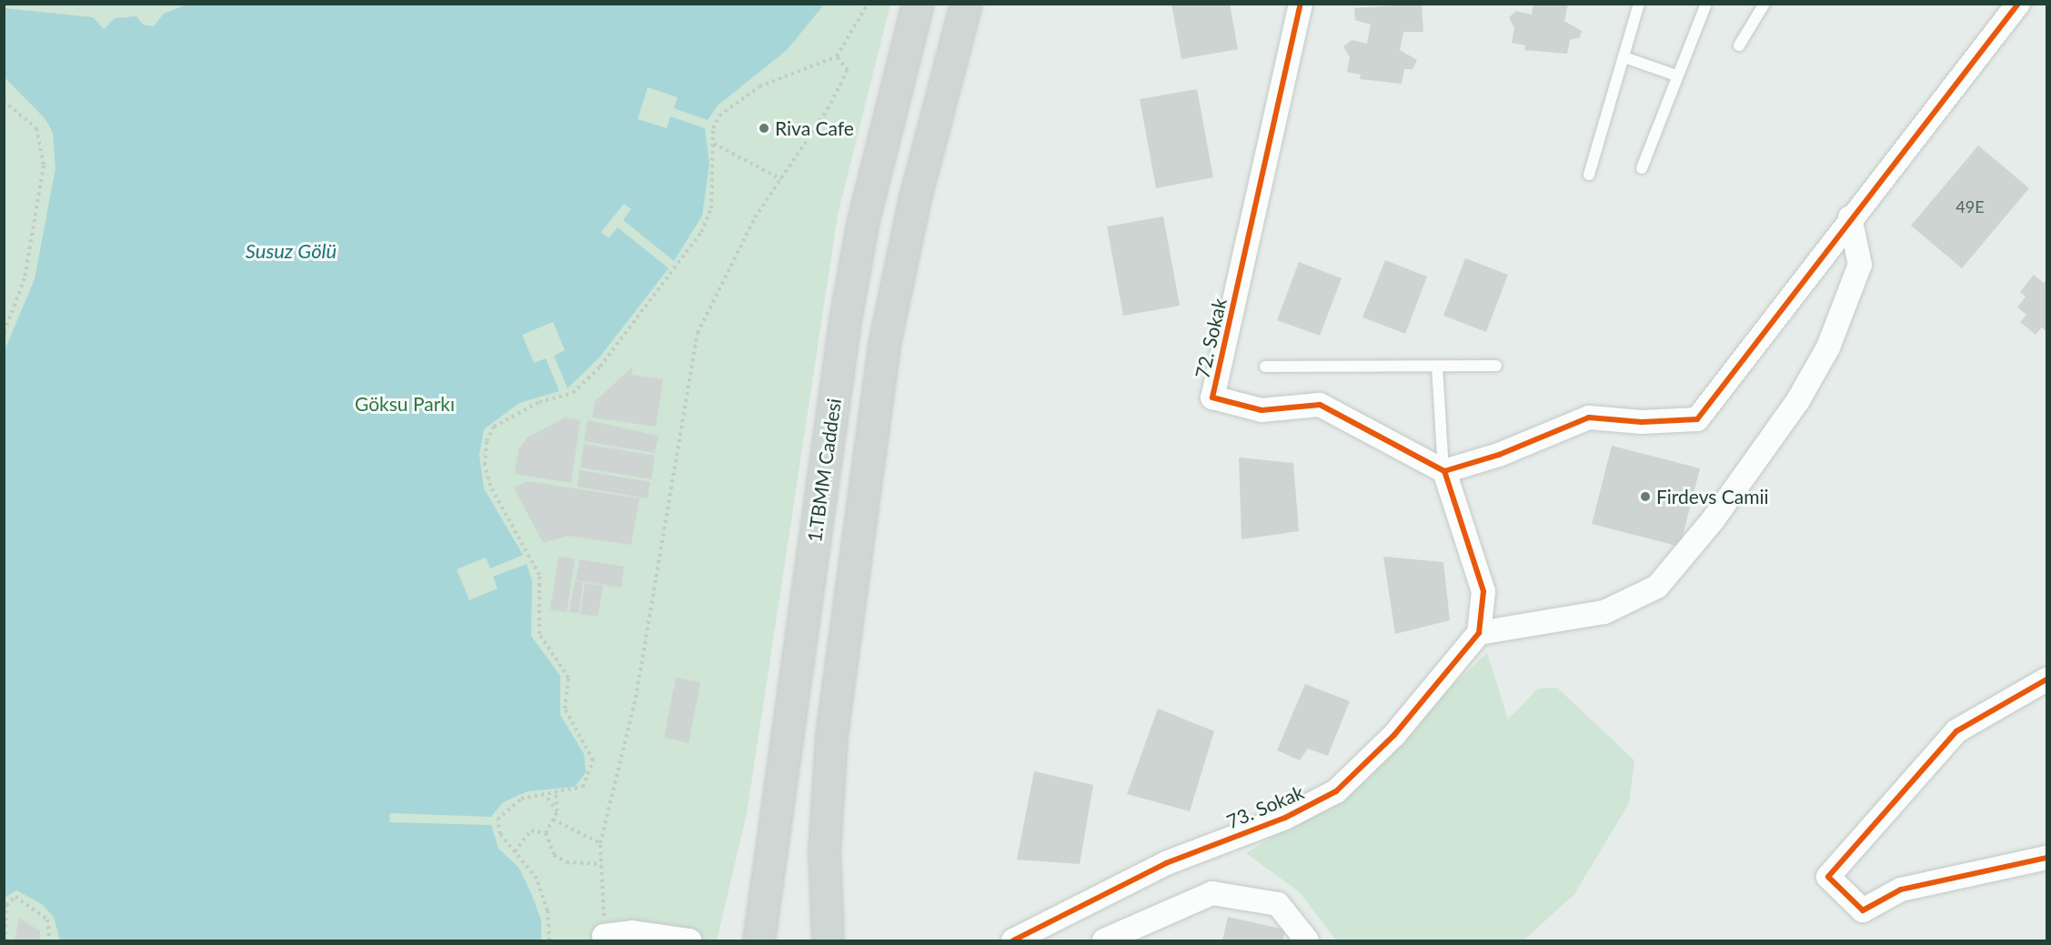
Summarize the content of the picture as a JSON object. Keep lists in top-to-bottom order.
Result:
{
  "streets": {
    "main road": ["1.TBMM Caddesi"],
    "street": ["72. Sokak", "73. Sokak"]
  },
  "water": ["Susuz Gölü"],
  "parks": ["Göksu Parkı"],
  "places": ["Riva Cafe", "Firdevs Camii"],
  "house_numbers": ["49E"]
}
